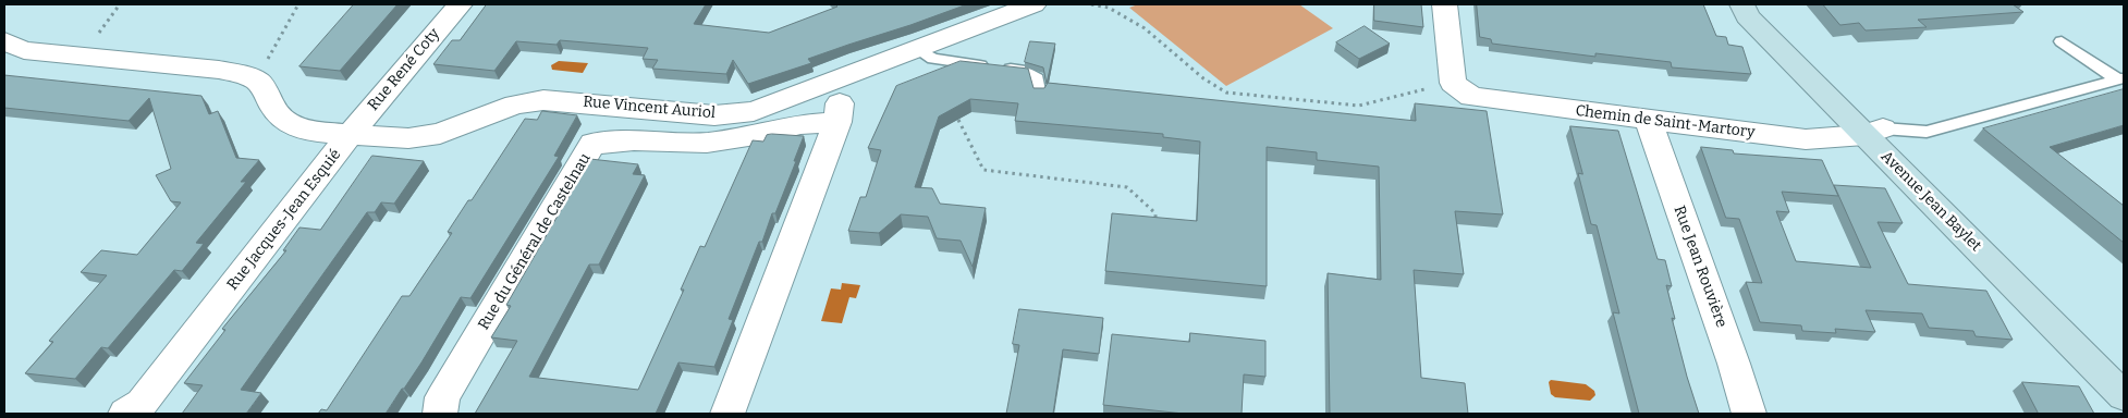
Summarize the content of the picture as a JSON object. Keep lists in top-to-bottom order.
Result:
{
  "streets": {
    "street": [
      "Rue René Coty",
      "Rue Vincent Auriol",
      "Chemin de Saint-Martory",
      "Avenue Jean Baylet",
      "Rue Jacques-Jean Esquié",
      "Rue du Général de Castelnau",
      "Rue Jean Rouvière"
    ]
  },
  "crossings": [
    ["Rue René Coty", "Rue Vincent Auriol"],
    ["Rue René Coty", "Rue Jacques-Jean Esquié"],
    ["Rue Vincent Auriol", "Rue Jacques-Jean Esquié"],
    ["Chemin de Saint-Martory", "Avenue Jean Baylet"],
    ["Chemin de Saint-Martory", "Rue Jean Rouvière"]
  ]
}
